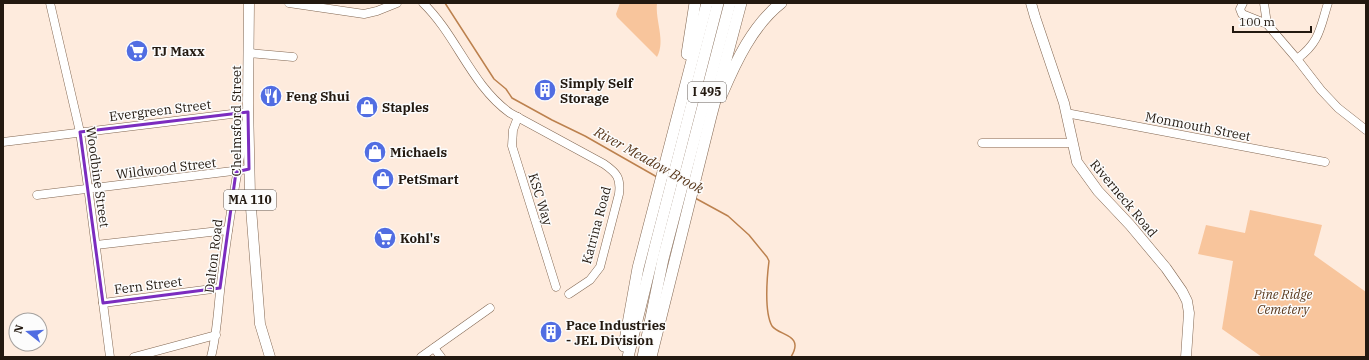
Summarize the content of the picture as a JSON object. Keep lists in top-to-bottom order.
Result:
{
  "streets": {
    "highway": ["I 495"],
    "main road": ["Chelmsford Street", "Riverneck Road", "MA 110"],
    "street": [
      "Evergreen Street",
      "Monmouth Street",
      "Wildwood Street",
      "Woodbine Street",
      "KSC Way",
      "Katrina Road",
      "Dalton Road",
      "Fern Street"
    ]
  },
  "crossings": [
    ["Evergreen Street", "Chelmsford Street"],
    ["Evergreen Street", "Woodbine Street"],
    ["Evergreen Street", "Dalton Road"],
    ["Chelmsford Street", "Wildwood Street"],
    ["Chelmsford Street", "Dalton Road"],
    ["Monmouth Street", "Riverneck Road"],
    ["Wildwood Street", "Woodbine Street"],
    ["Wildwood Street", "Dalton Road"],
    ["Woodbine Street", "Fern Street"],
    ["KSC Way", "Katrina Road"],
    ["Dalton Road", "Fern Street"]
  ],
  "water": ["River Meadow Brook"],
  "parks": ["Pine Ridge Cemetery"],
  "places": {
    "supermarket": ["TJ Maxx", "Kohl's"],
    "building": ["Simply Self Storage", "Pace Industries - JEL Division"],
    "restaurant": ["Feng Shui"],
    "shop": ["Staples", "Michaels", "PetSmart"]
  },
  "scale_bar": "100 m",
  "north": "left"
}
